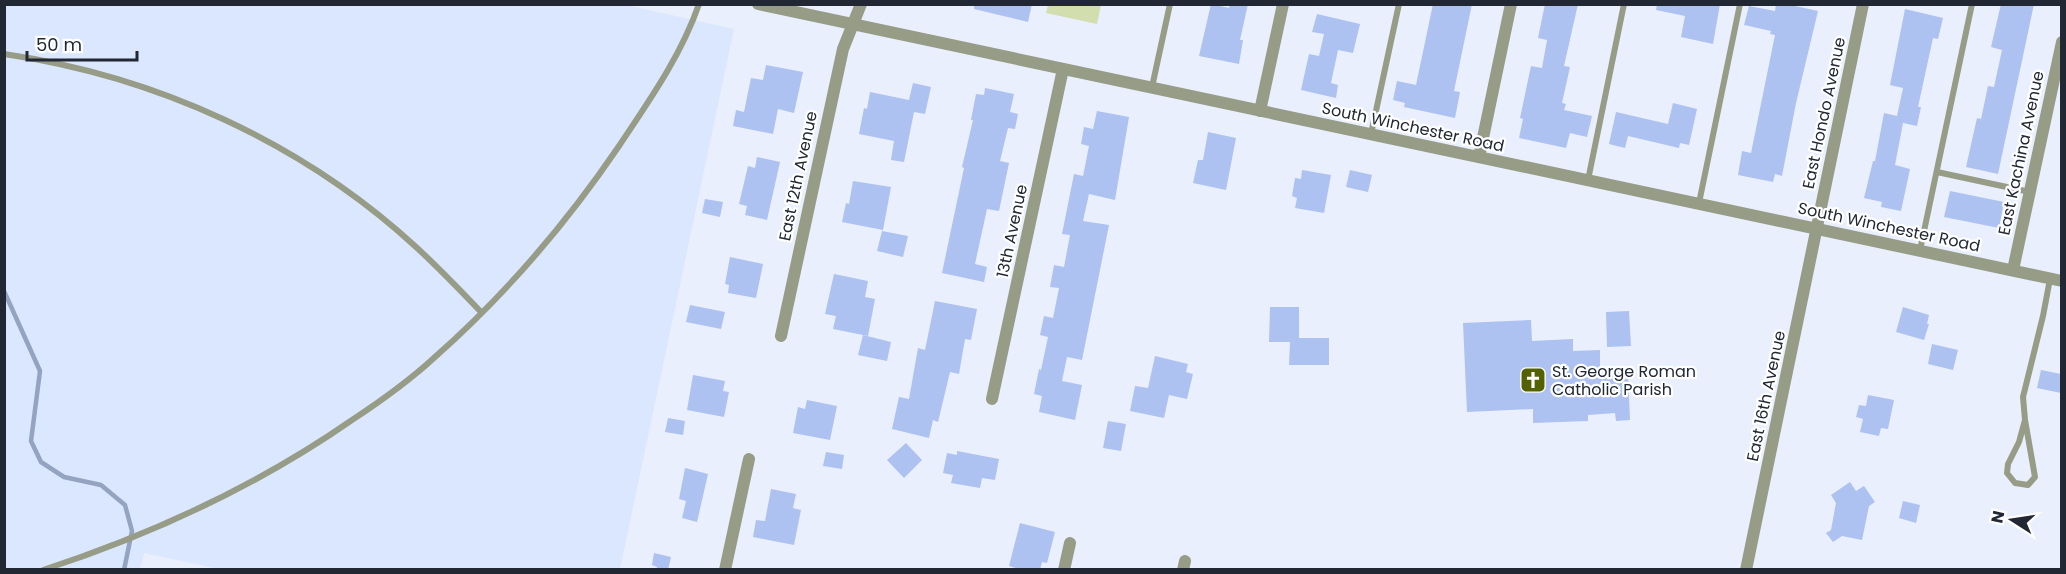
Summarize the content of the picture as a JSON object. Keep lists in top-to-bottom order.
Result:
{
  "streets": {
    "street": [
      "East Hondo Avenue",
      "South Winchester Road",
      "East Kachina Avenue",
      "East 12th Avenue",
      "13th Avenue",
      "East 16th Avenue"
    ]
  },
  "crossings": [
    ["East Hondo Avenue", "South Winchester Road"],
    ["East Hondo Avenue", "East 16th Avenue"],
    ["South Winchester Road", "East Kachina Avenue"],
    ["South Winchester Road", "East 12th Avenue"],
    ["South Winchester Road", "13th Avenue"],
    ["South Winchester Road", "East 16th Avenue"]
  ],
  "places": {
    "church": ["St. George Roman Catholic Parish"]
  },
  "scale_bar": "50 m",
  "north": "left"
}
